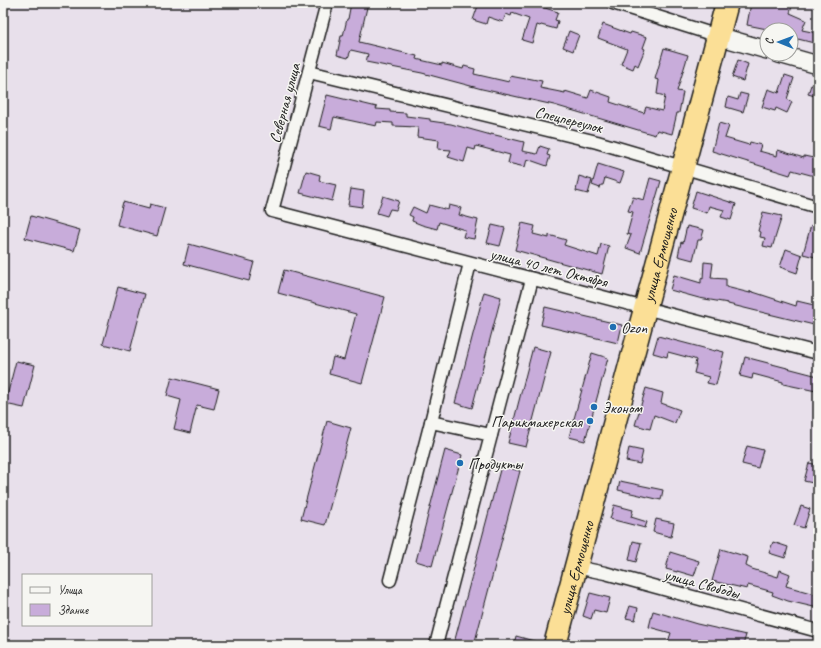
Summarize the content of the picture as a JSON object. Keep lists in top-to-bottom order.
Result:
{
  "streets": {
    "highway": ["улица Ермощенко"],
    "street": [
      "Северная улица",
      "Спецпереулок",
      "улица 40 лет Октября",
      "улица Свободы"
    ]
  },
  "crossings": [
    ["Северная улица", "Спецпереулок"],
    ["Северная улица", "улица 40 лет Октября"],
    ["Спецпереулок", "улица Ермощенко"],
    ["улица Ермощенко", "улица 40 лет Октября"],
    ["улица Ермощенко", "улица Свободы"]
  ],
  "places": [
    "Ozon",
    "Эконом",
    "Парикмахерская",
    "Продукты"
  ],
  "legend": ["Улица", "Здание"],
  "north": "left"
}
